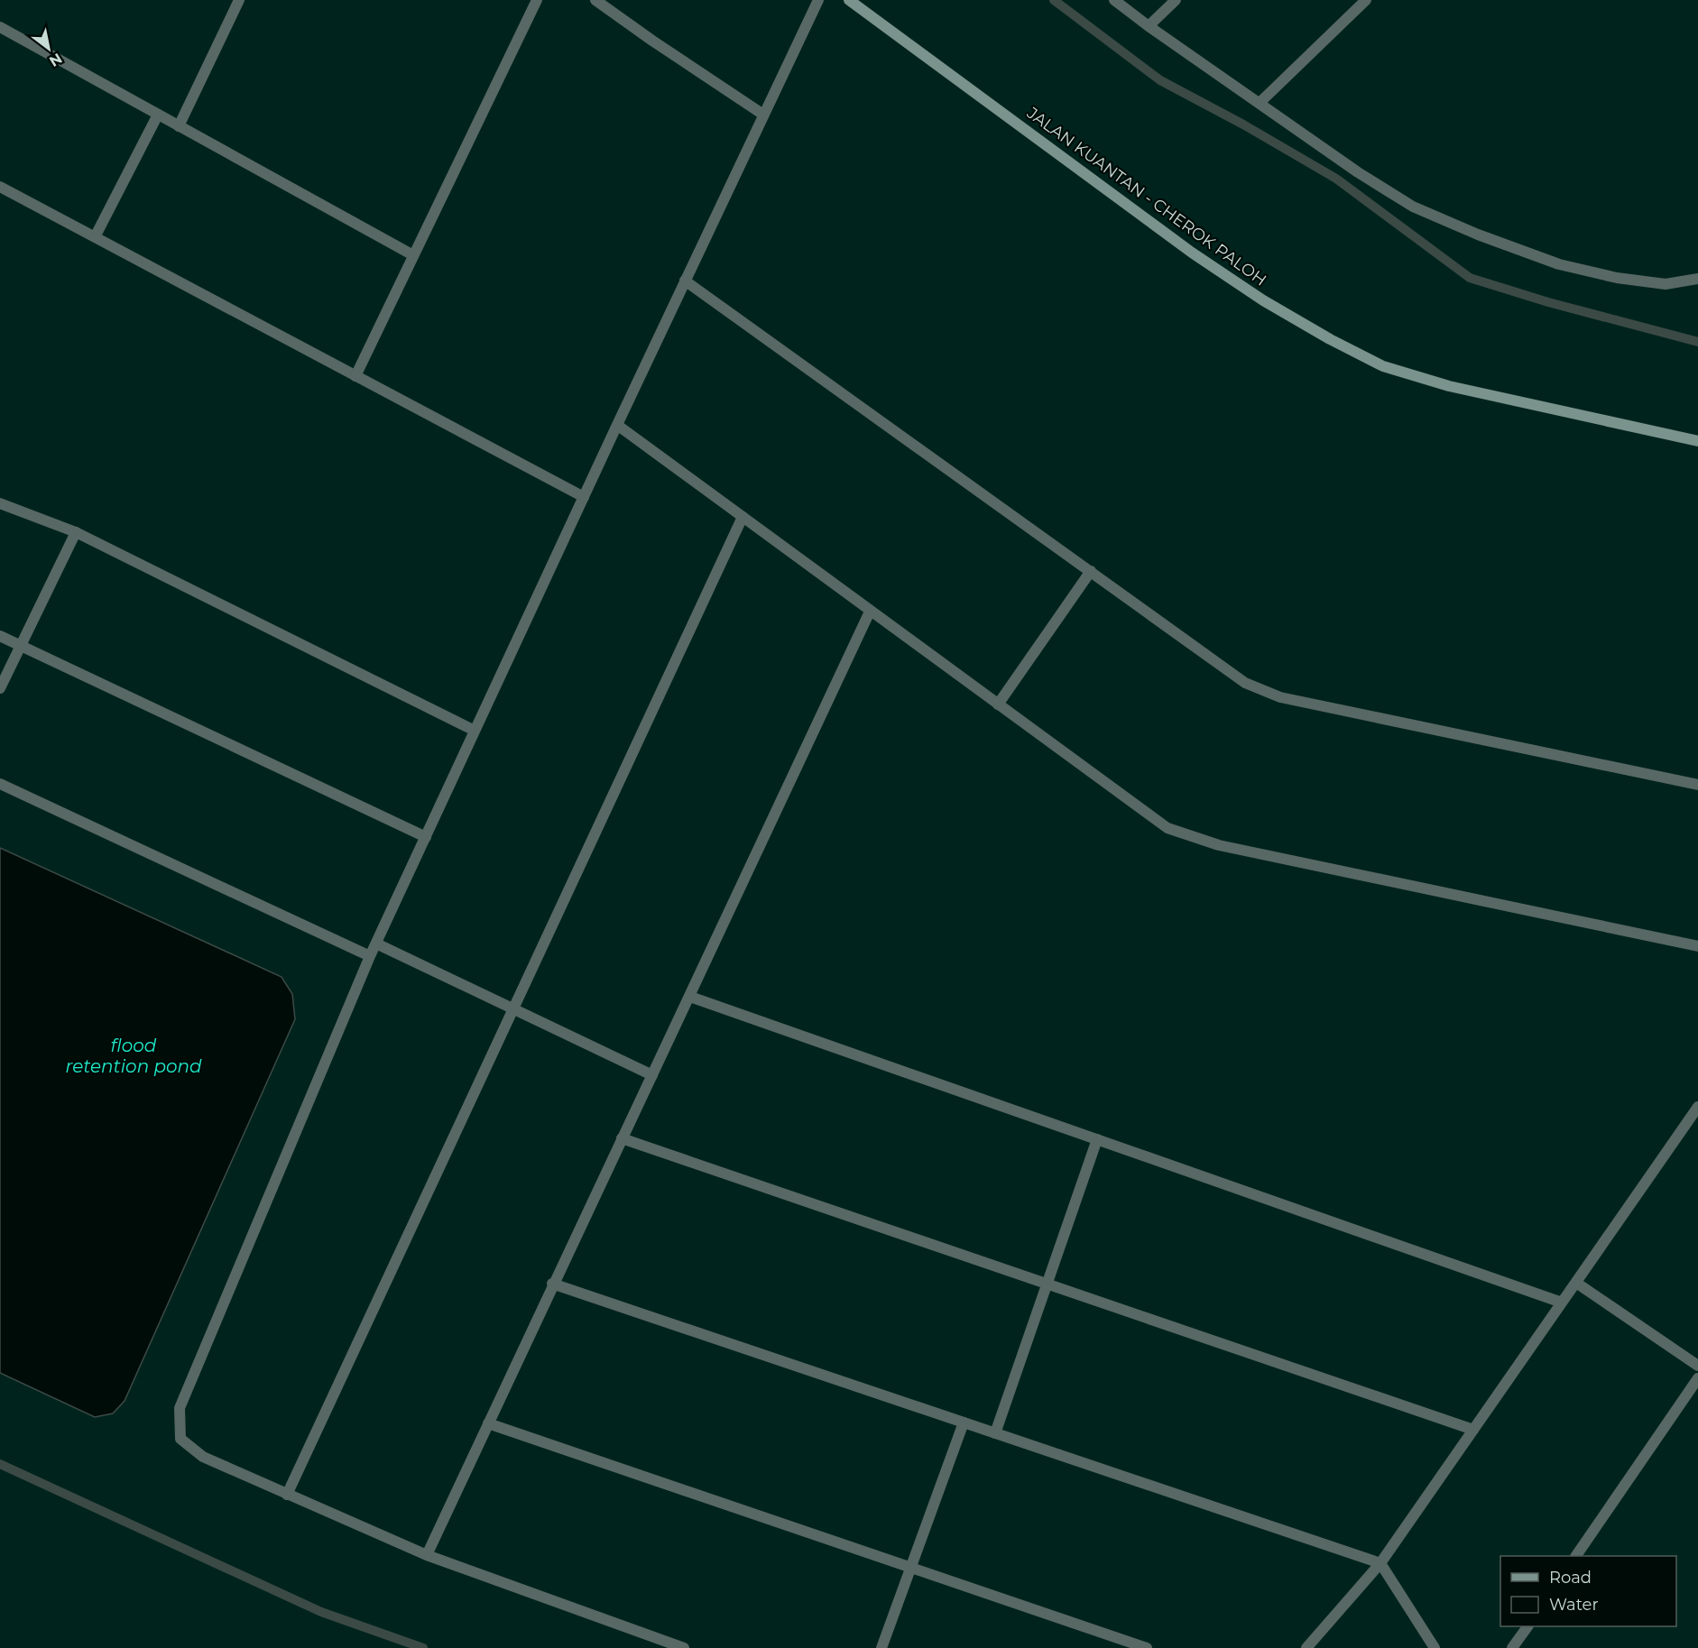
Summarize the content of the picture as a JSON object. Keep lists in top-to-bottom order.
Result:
{
  "streets": {
    "street": ["JALAN KUANTAN - CHEROK PALOH"]
  },
  "water": ["flood retention pond"],
  "legend": ["Road", "Water"],
  "north": "bottom right"
}
